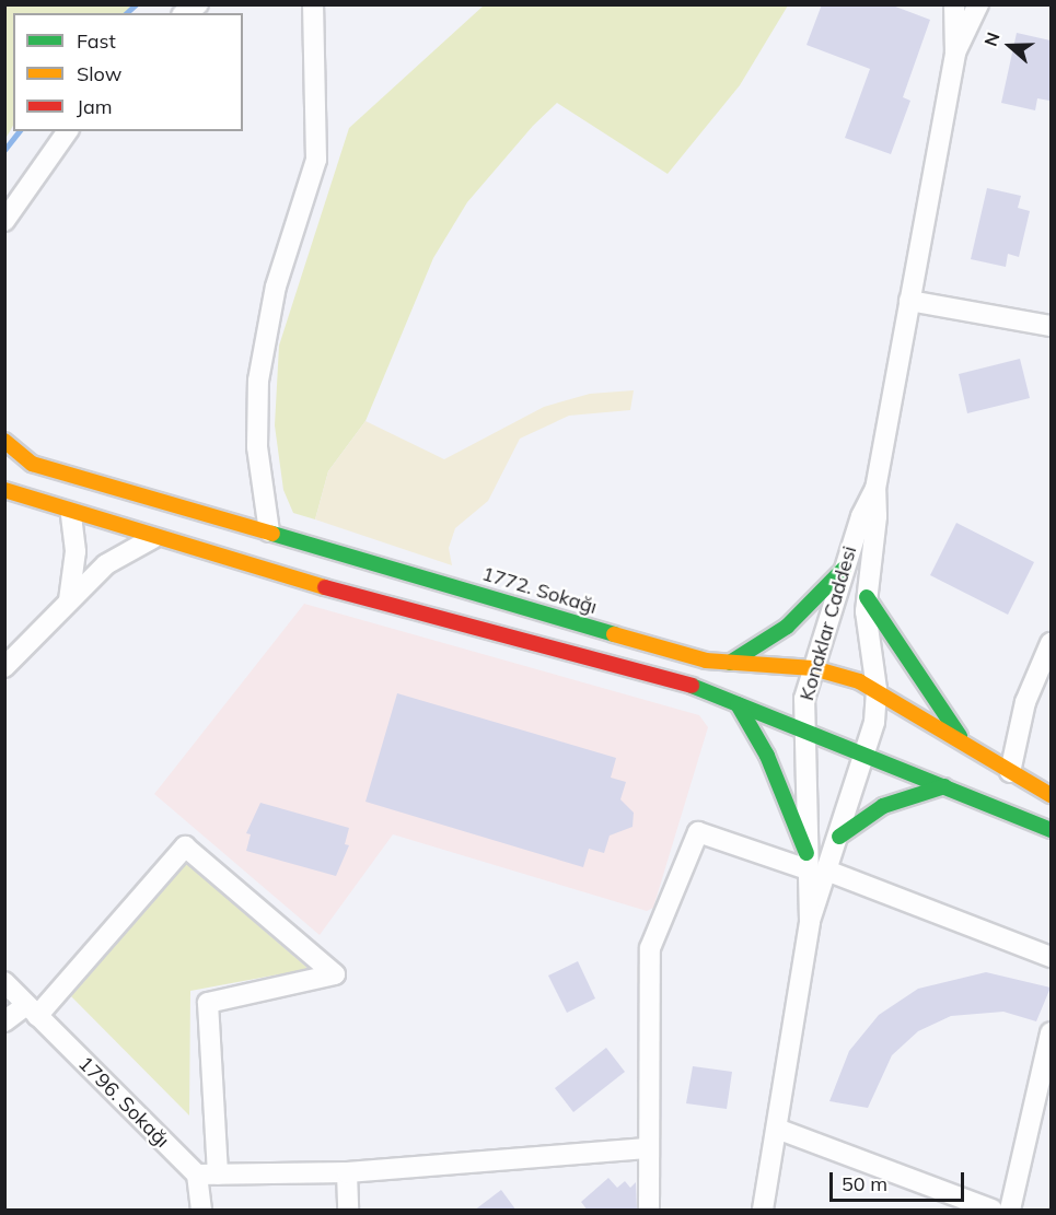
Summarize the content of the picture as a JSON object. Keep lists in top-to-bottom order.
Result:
{
  "streets": {
    "street": ["1772. Sokağı", "Konaklar Caddesi", "1796. Sokağı"]
  },
  "crossings": [
    ["1772. Sokağı", "Konaklar Caddesi"]
  ],
  "legend": ["Fast", "Slow", "Jam"],
  "scale_bar": "50 m",
  "north": "left"
}
